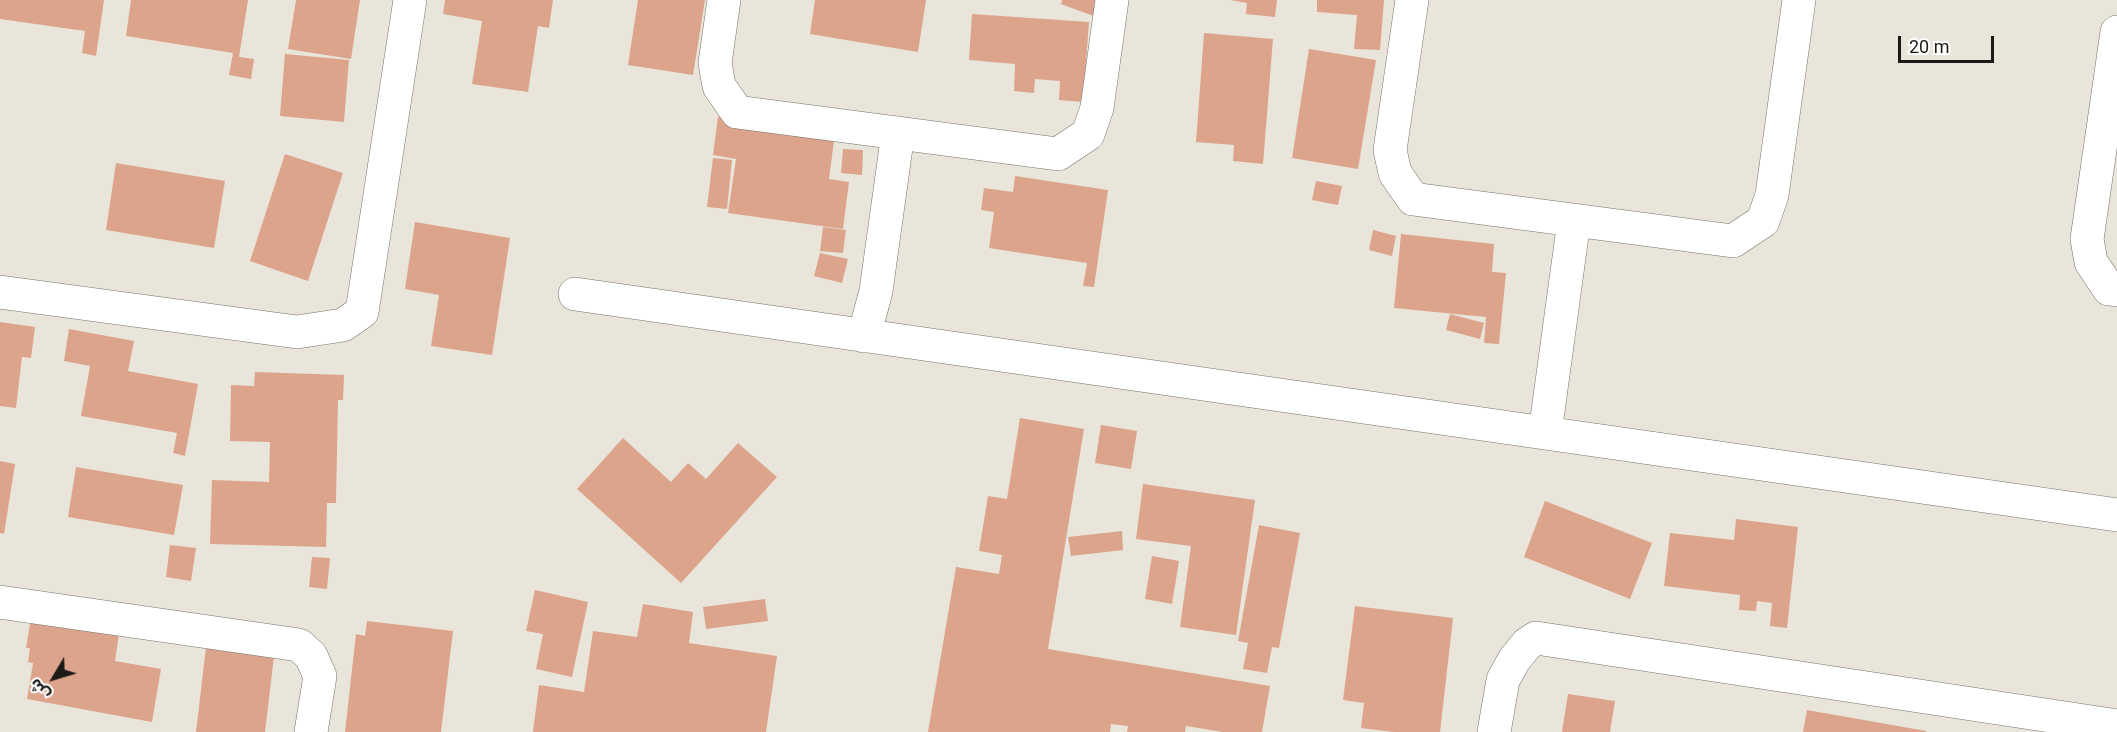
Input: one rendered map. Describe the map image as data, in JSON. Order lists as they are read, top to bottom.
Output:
{
  "scale_bar": "20 m",
  "north": "bottom left"
}
